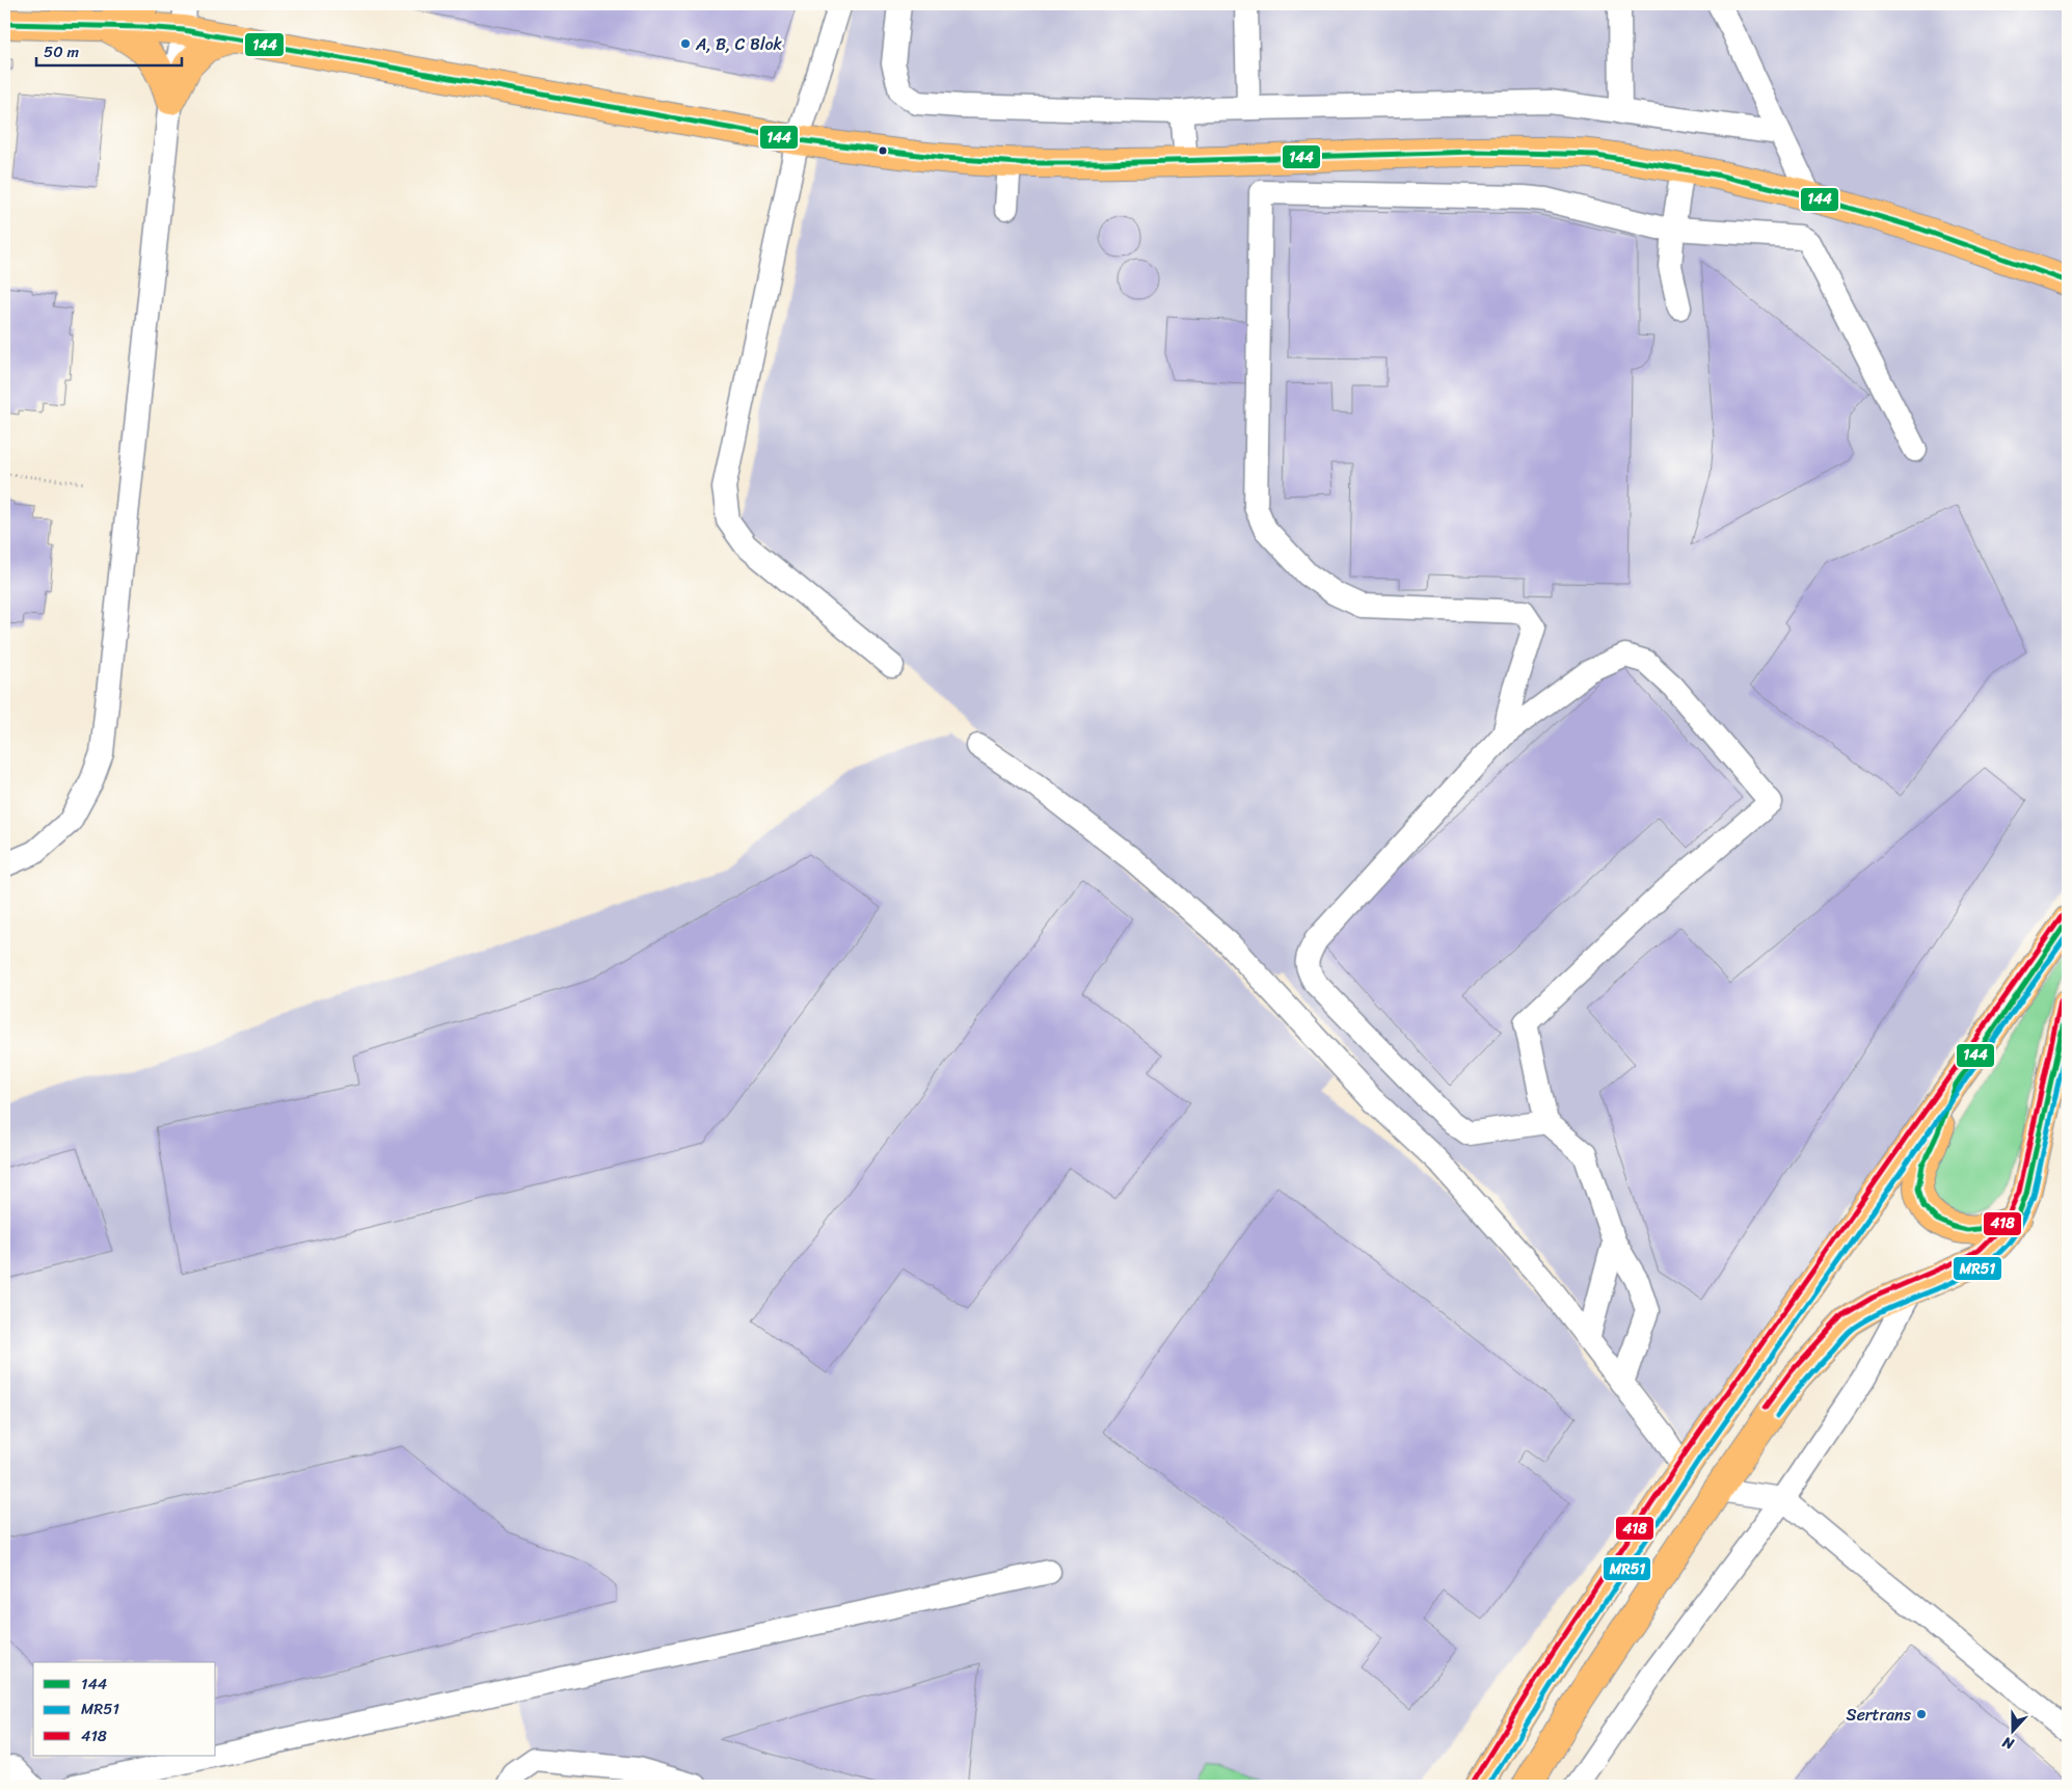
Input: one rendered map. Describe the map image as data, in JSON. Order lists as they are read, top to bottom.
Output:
{
  "places": ["A, B, C Blok", "Sertrans"],
  "lines": ["transit line 144", "transit line 418", "transit line MR51"],
  "legend": ["144", "MR51", "418"],
  "scale_bar": "50 m",
  "north": "bottom"
}
